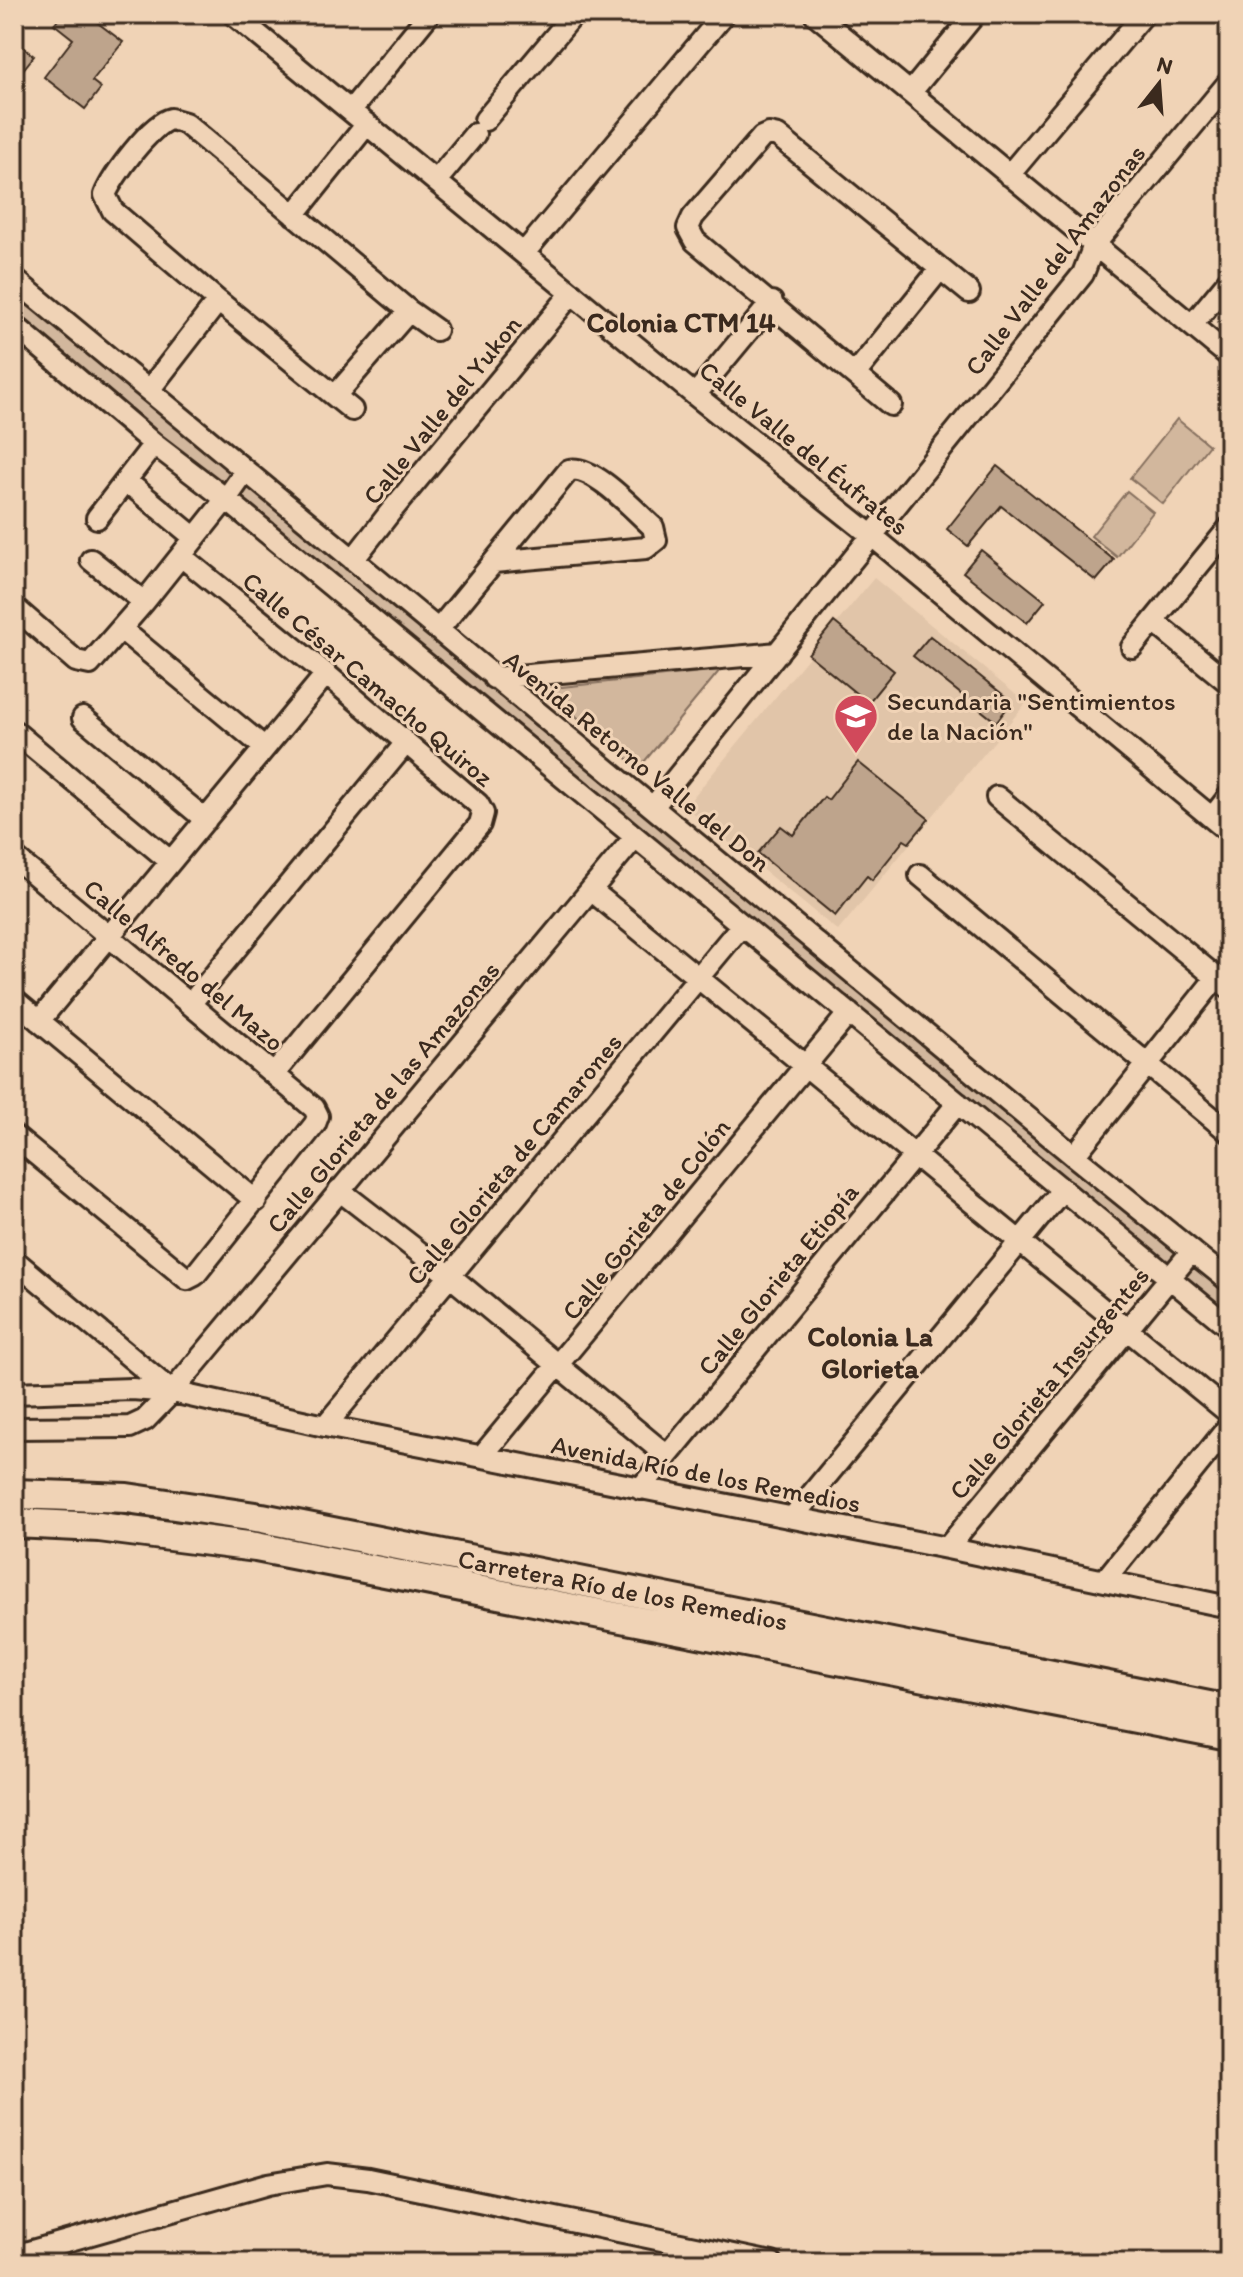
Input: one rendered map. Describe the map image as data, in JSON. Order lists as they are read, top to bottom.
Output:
{
  "streets": {
    "highway": ["Carretera Río de los Remedios"],
    "street": [
      "Calle Valle del Amazonas",
      "Calle Valle del Yukon",
      "Calle Valle del Éufrates",
      "Calle César Camacho Quiroz",
      "Avenida Retorno Valle del Don",
      "Calle Alfredo del Mazo",
      "Calle Glorieta de las Amazonas",
      "Calle Glorieta de Camarones",
      "Calle Gorieta de Colón",
      "Calle Glorieta Etiopía",
      "Calle Glorieta Insurgentes",
      "Avenida Río de los Remedios"
    ]
  },
  "crossings": [
    ["Calle Valle del Amazonas", "Calle Valle del Éufrates"],
    ["Calle Valle del Amazonas", "Avenida Retorno Valle del Don"],
    ["Calle Valle del Yukon", "Calle Valle del Éufrates"],
    ["Calle Valle del Yukon", "Avenida Retorno Valle del Don"],
    ["Calle César Camacho Quiroz", "Calle Alfredo del Mazo"],
    ["Avenida Retorno Valle del Don", "Calle Glorieta Insurgentes"],
    ["Calle Glorieta de las Amazonas", "Avenida Río de los Remedios"],
    ["Calle Glorieta de Camarones", "Avenida Río de los Remedios"],
    ["Calle Gorieta de Colón", "Avenida Río de los Remedios"],
    ["Calle Glorieta Etiopía", "Avenida Río de los Remedios"],
    ["Calle Glorieta Insurgentes", "Avenida Río de los Remedios"]
  ],
  "districts": ["Colonia CTM 14", "Colonia La Glorieta"],
  "places": {
    "school or university": ["Secundaria \"Sentimientos de la Nación\""]
  },
  "north": "top"
}
